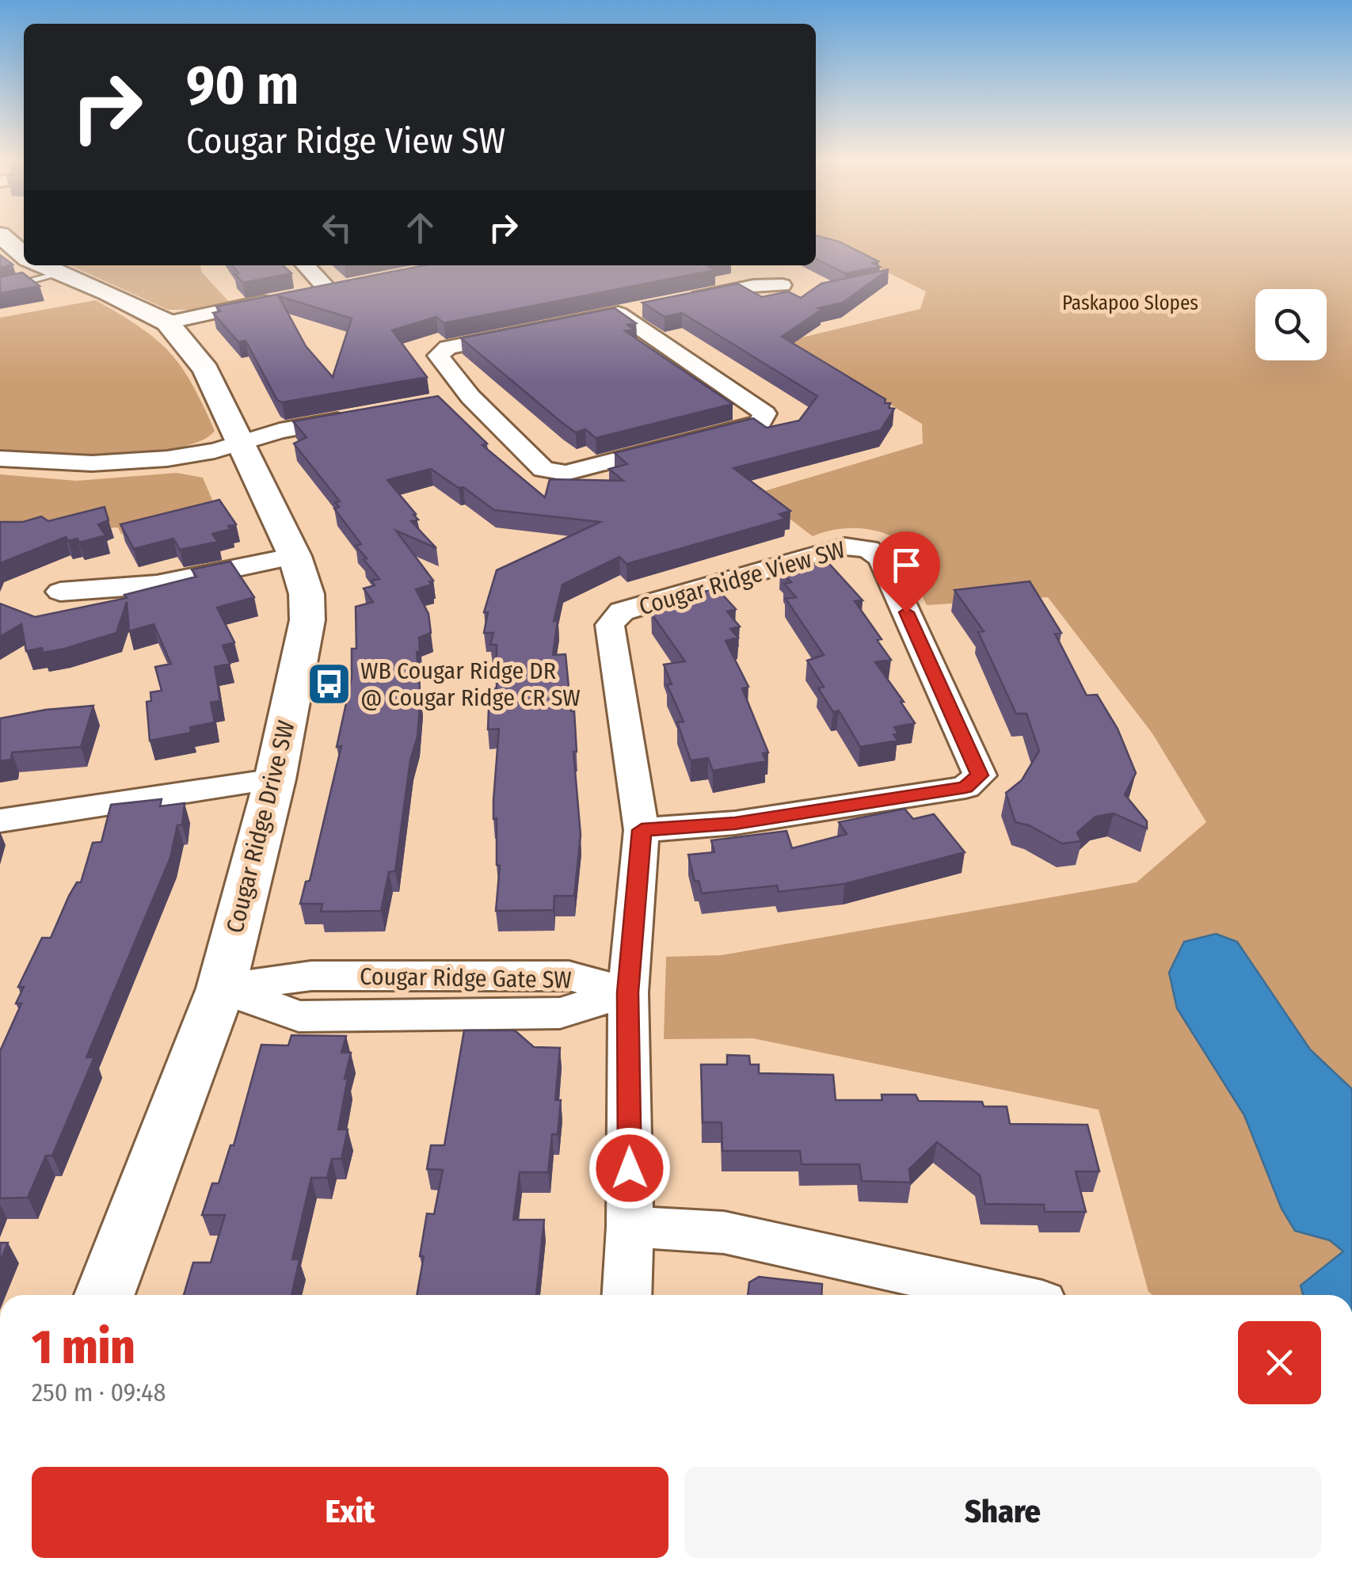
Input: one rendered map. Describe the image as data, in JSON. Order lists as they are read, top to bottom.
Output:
{
  "streets": {
    "street": ["Cougar Ridge View SW", "Cougar Ridge Drive SW", "Cougar Ridge Gate SW"]
  },
  "crossings": [
    ["Cougar Ridge Drive SW", "Cougar Ridge Gate SW"]
  ],
  "parks": ["Paskapoo Slopes"],
  "places": {
    "bus stop": ["WB Cougar Ridge DR @ Cougar Ridge CR SW"]
  },
  "page": {
    "turn": ["90 m", "Cougar Ridge View SW"],
    "heading": ["1 min", "250 m · 09:48"],
    "buttons": ["Exit", "Share"]
  }
}
